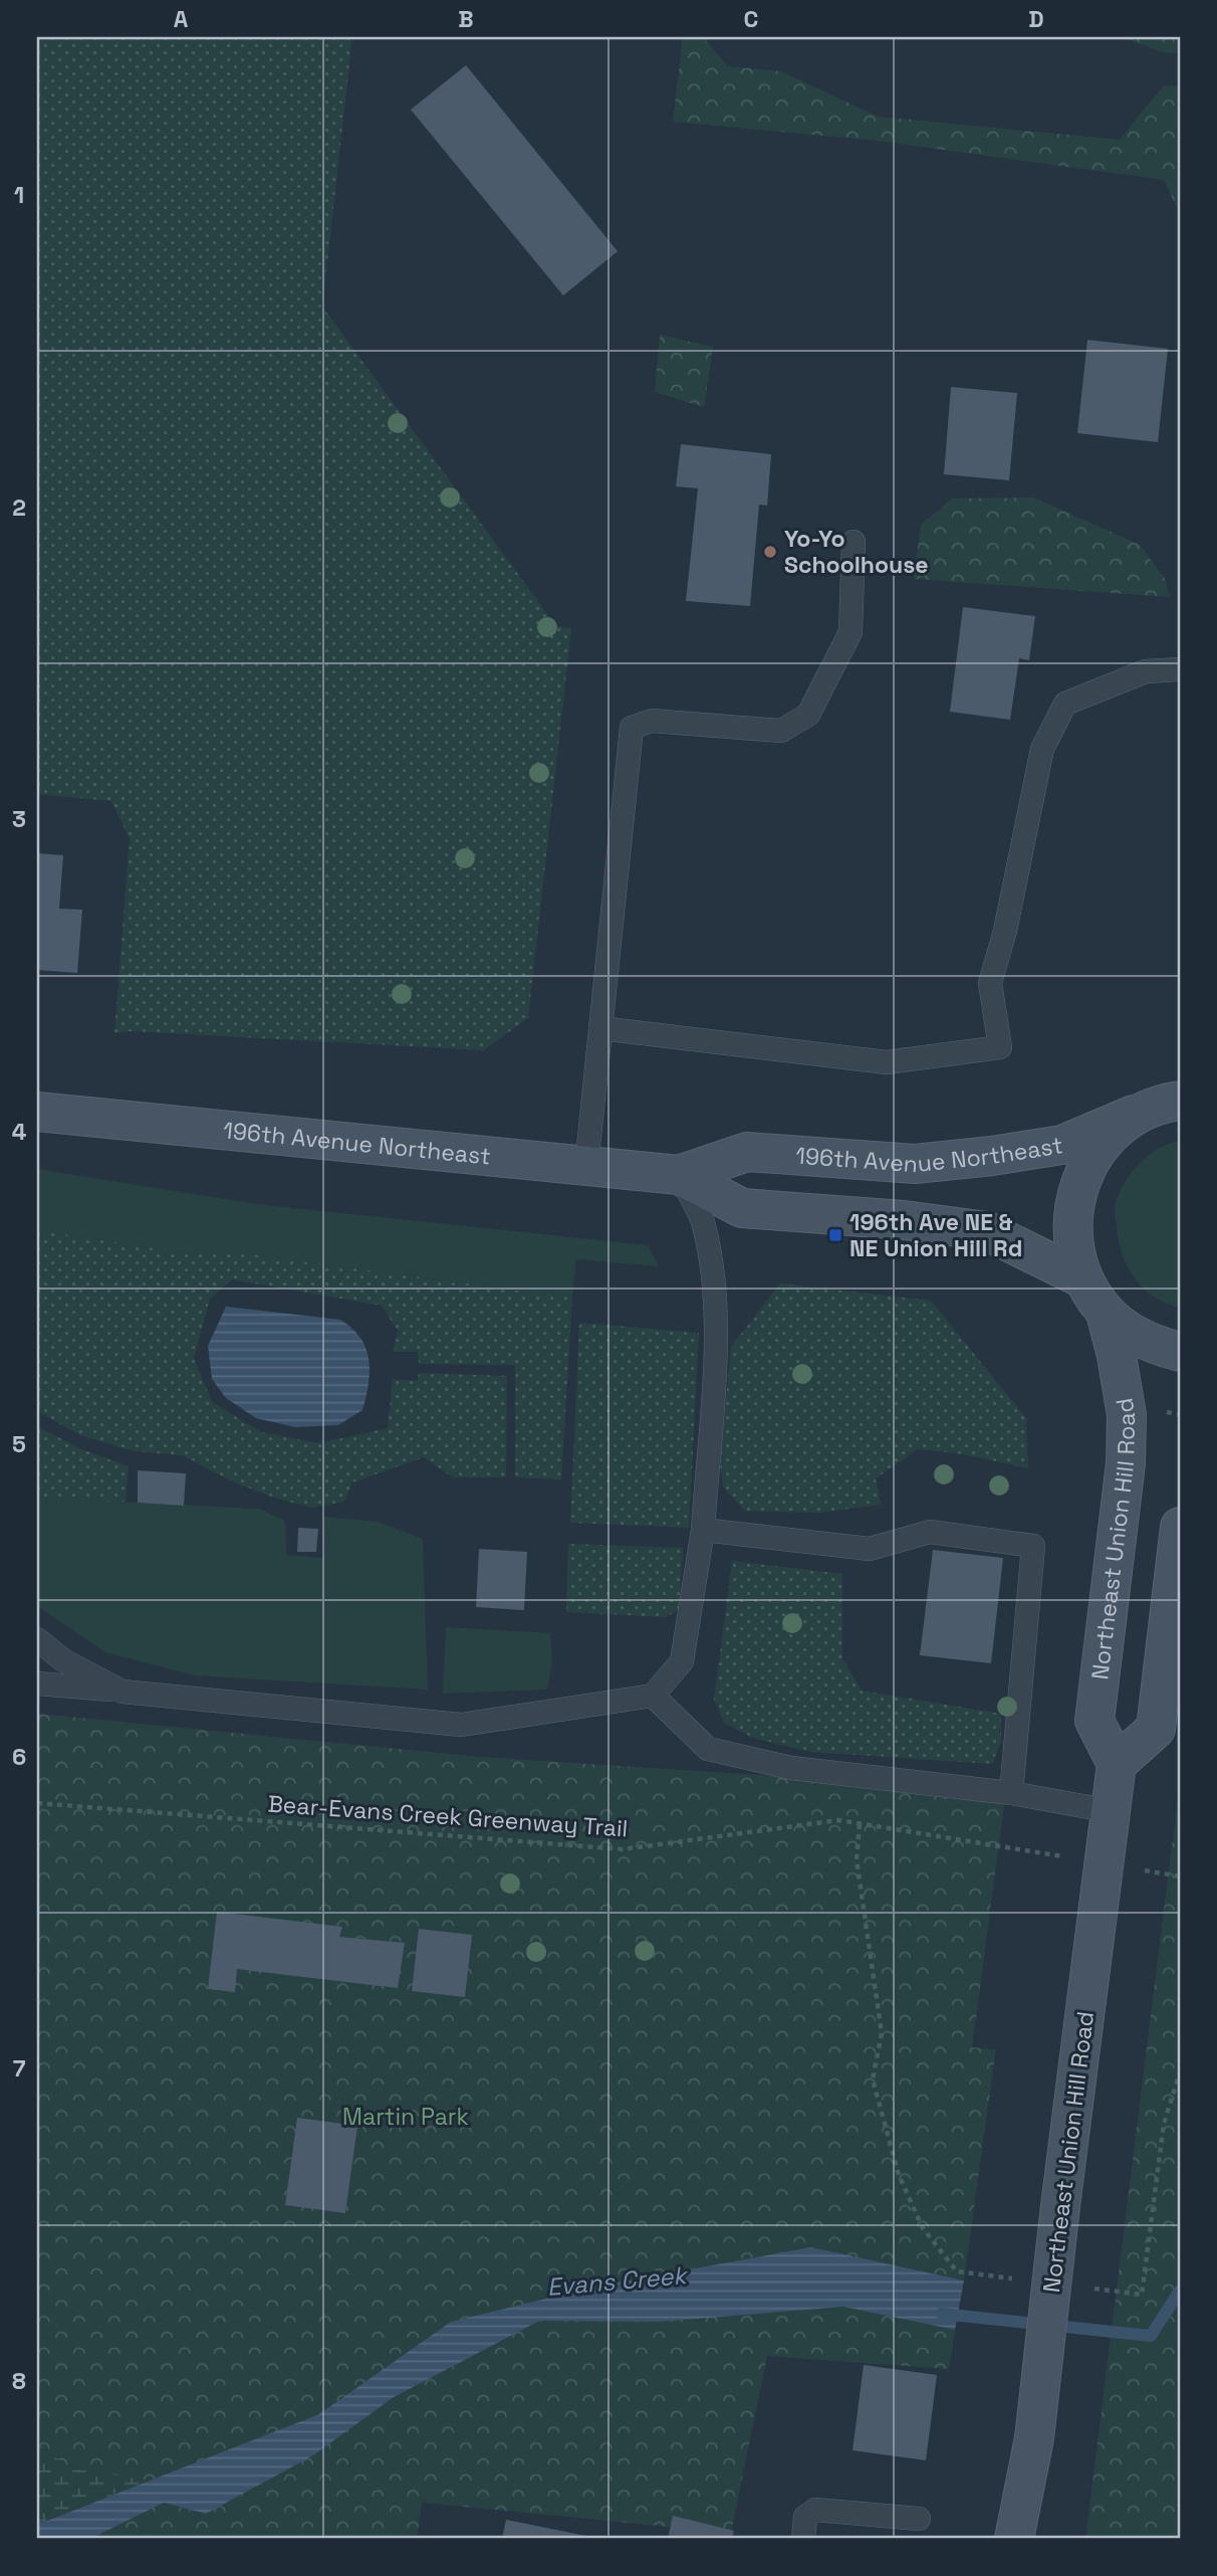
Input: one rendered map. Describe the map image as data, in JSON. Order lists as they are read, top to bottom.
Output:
{
  "streets": {
    "street": ["196th Avenue Northeast", "Northeast Union Hill Road"],
    "path": ["Bear-Evans Creek Greenway Trail"]
  },
  "crossings": [
    ["Northeast Union Hill Road", "Bear-Evans Creek Greenway Trail"]
  ],
  "water": ["Evans Creek"],
  "parks": ["Martin Park"],
  "places": {
    "other": ["Yo-Yo Schoolhouse"],
    "transit": ["196th Ave NE & NE Union Hill Rd"]
  },
  "grid": {
    "columns": [
      "A",
      "B",
      "C",
      "D"
    ],
    "rows": [
      "1",
      "2",
      "3",
      "4",
      "5",
      "6",
      "7",
      "8"
    ]
  }
}
